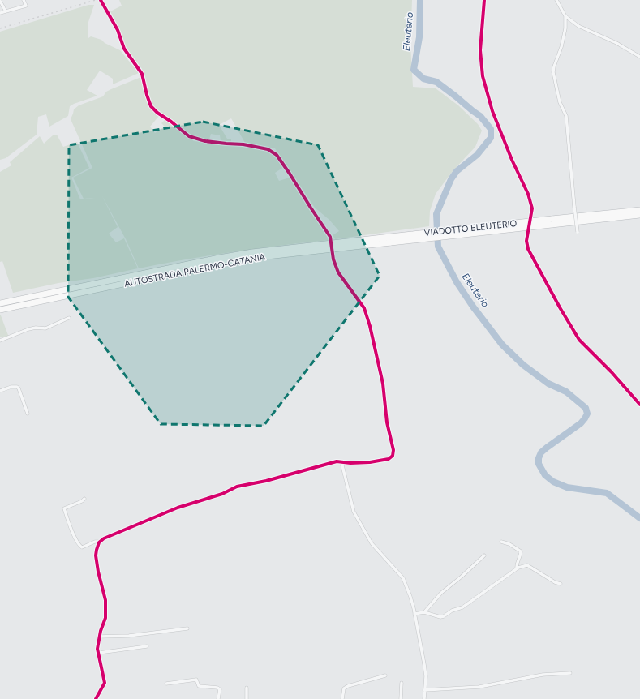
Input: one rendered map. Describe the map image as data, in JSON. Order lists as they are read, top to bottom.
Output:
{
  "streets": {
    "highway": ["VIADOTTO ELEUTERIO", "AUTOSTRADA PALERMO-CATANIA"]
  },
  "crossings": [
    ["VIADOTTO ELEUTERIO", "AUTOSTRADA PALERMO-CATANIA"]
  ],
  "water": ["Eleuterio"]
}
